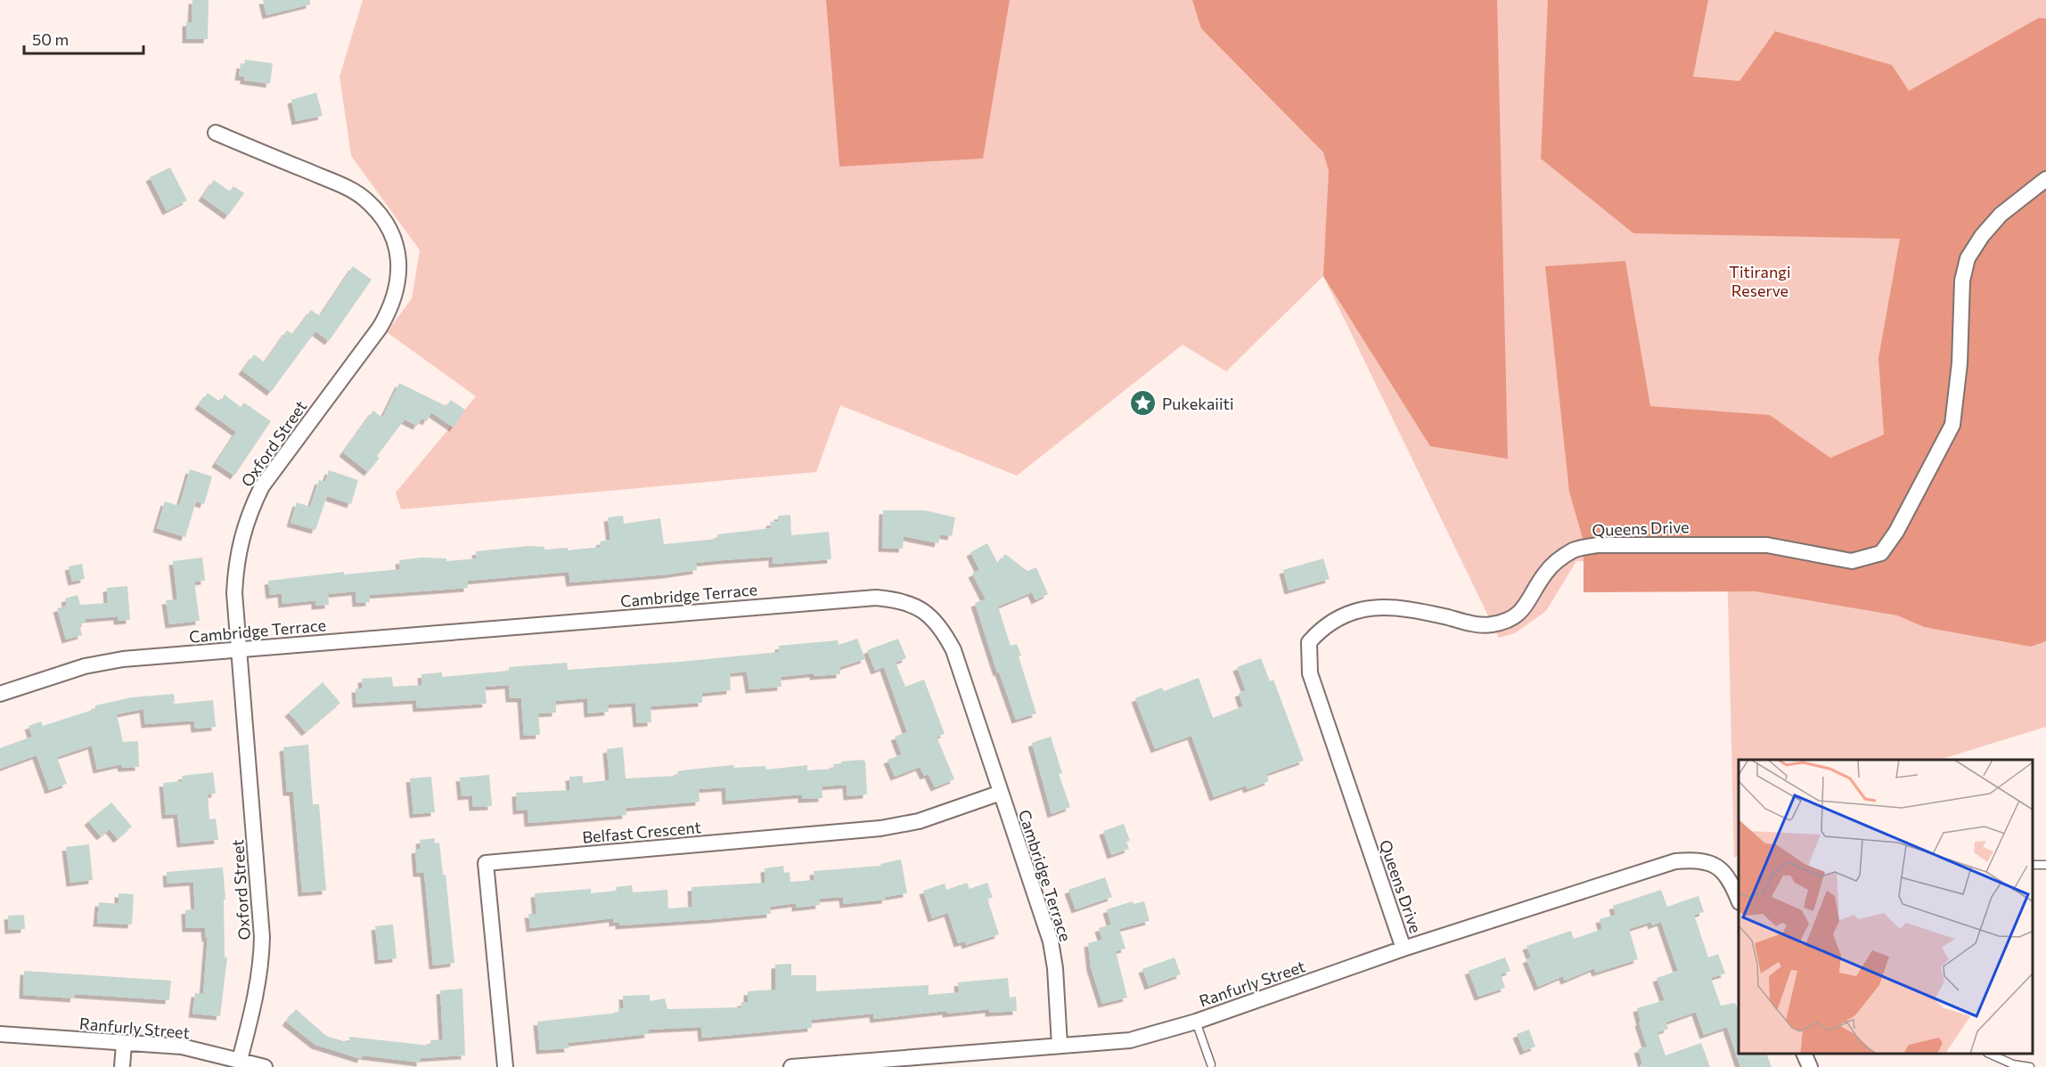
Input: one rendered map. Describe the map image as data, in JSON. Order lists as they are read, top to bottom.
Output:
{
  "streets": {
    "street": [
      "Oxford Street",
      "Queens Drive",
      "Cambridge Terrace",
      "Belfast Crescent",
      "Ranfurly Street"
    ]
  },
  "crossings": [
    ["Oxford Street", "Cambridge Terrace"],
    ["Oxford Street", "Ranfurly Street"],
    ["Queens Drive", "Ranfurly Street"],
    ["Cambridge Terrace", "Belfast Crescent"],
    ["Cambridge Terrace", "Ranfurly Street"]
  ],
  "parks": ["Titirangi Reserve"],
  "places": {
    "place": ["Pukekaiiti"]
  },
  "scale_bar": "50 m"
}
